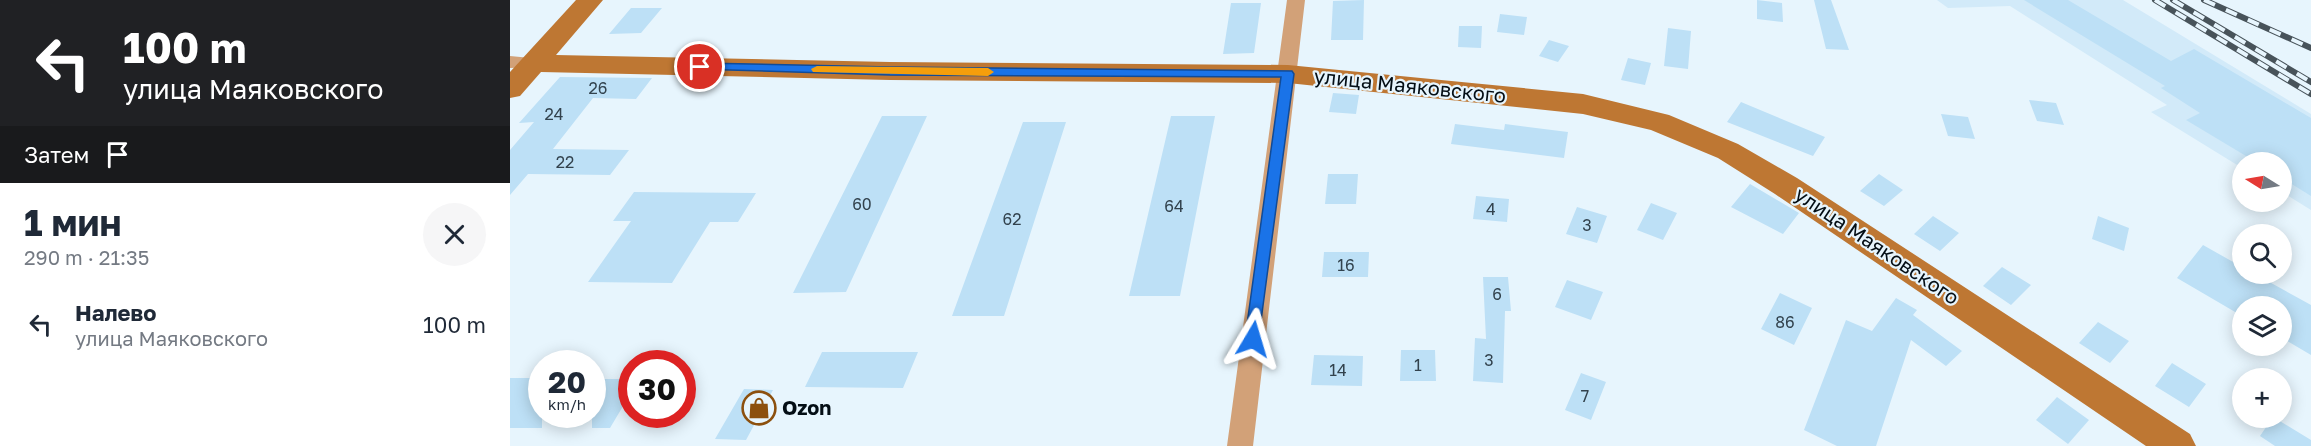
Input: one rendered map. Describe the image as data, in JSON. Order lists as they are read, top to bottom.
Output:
{
  "streets": {
    "street": ["улица Маяковского"]
  },
  "places": {
    "shop": ["Ozon"]
  },
  "house_numbers": [
    "26",
    "24",
    "22",
    "60",
    "64",
    "4",
    "62",
    "3",
    "16",
    "6",
    "86",
    "3",
    "1",
    "14",
    "7"
  ],
  "north": "left",
  "page": {
    "turn": ["100 m", "улица Маяковского"],
    "then": "Затем",
    "map_buttons": "+",
    "heading": ["1 мин", "290 m · 21:35"],
    "list": [
      {
        "name": "Налево",
        "note": "улица Маяковского",
        "value": "100 m"
      }
    ],
    "speed": "20 km/h",
    "limit": "30"
  }
}
